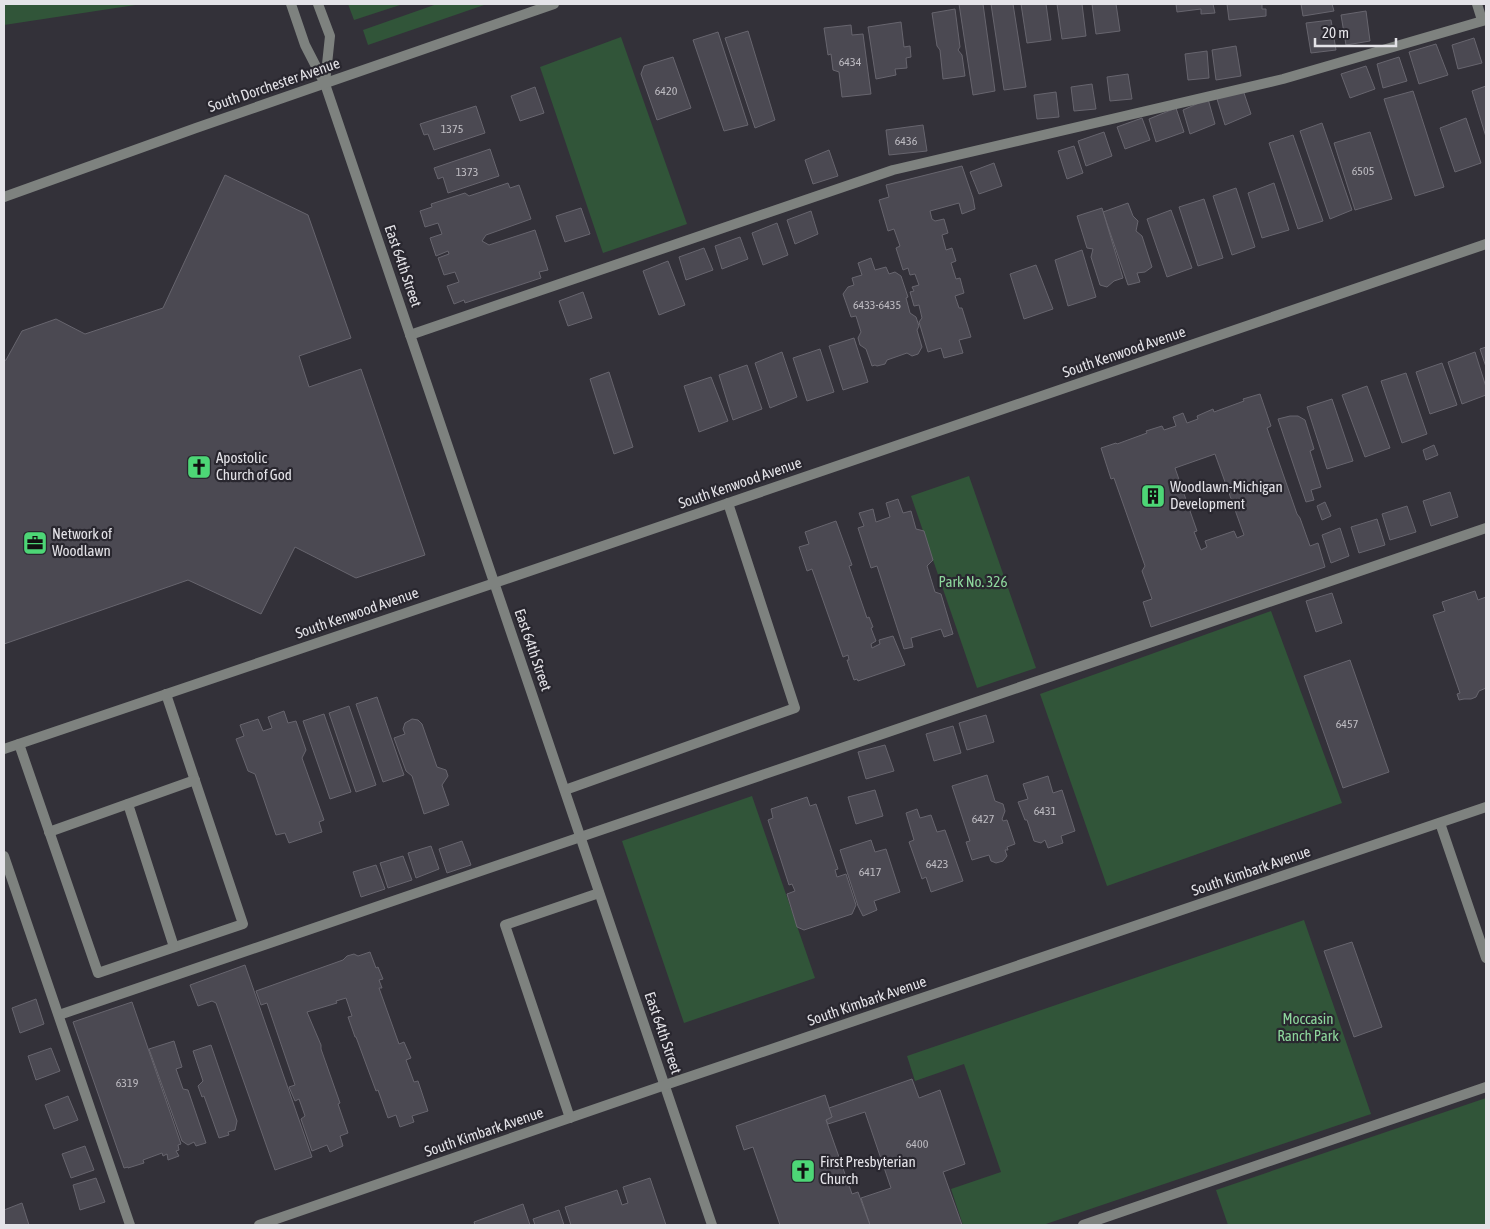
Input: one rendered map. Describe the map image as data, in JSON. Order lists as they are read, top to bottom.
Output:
{
  "streets": {
    "street": [
      "South Dorchester Avenue",
      "East 64th Street",
      "South Kenwood Avenue",
      "South Kimbark Avenue"
    ]
  },
  "crossings": [
    ["South Dorchester Avenue", "East 64th Street"],
    ["East 64th Street", "South Kenwood Avenue"],
    ["East 64th Street", "South Kimbark Avenue"]
  ],
  "parks": ["Park No. 326", "Moccasin Ranch Park"],
  "places": {
    "church": ["Apostolic Church of God", "First Presbyterian Church"],
    "building": ["Woodlawn-Michigan Development"],
    "office": ["Network of Woodlawn"]
  },
  "house_numbers": [
    "6434",
    "6420",
    "1375",
    "6436",
    "6505",
    "1373",
    "6433-6435",
    "6457",
    "6431",
    "6427",
    "6423",
    "6417",
    "6319",
    "6400"
  ],
  "scale_bar": "20 m"
}
